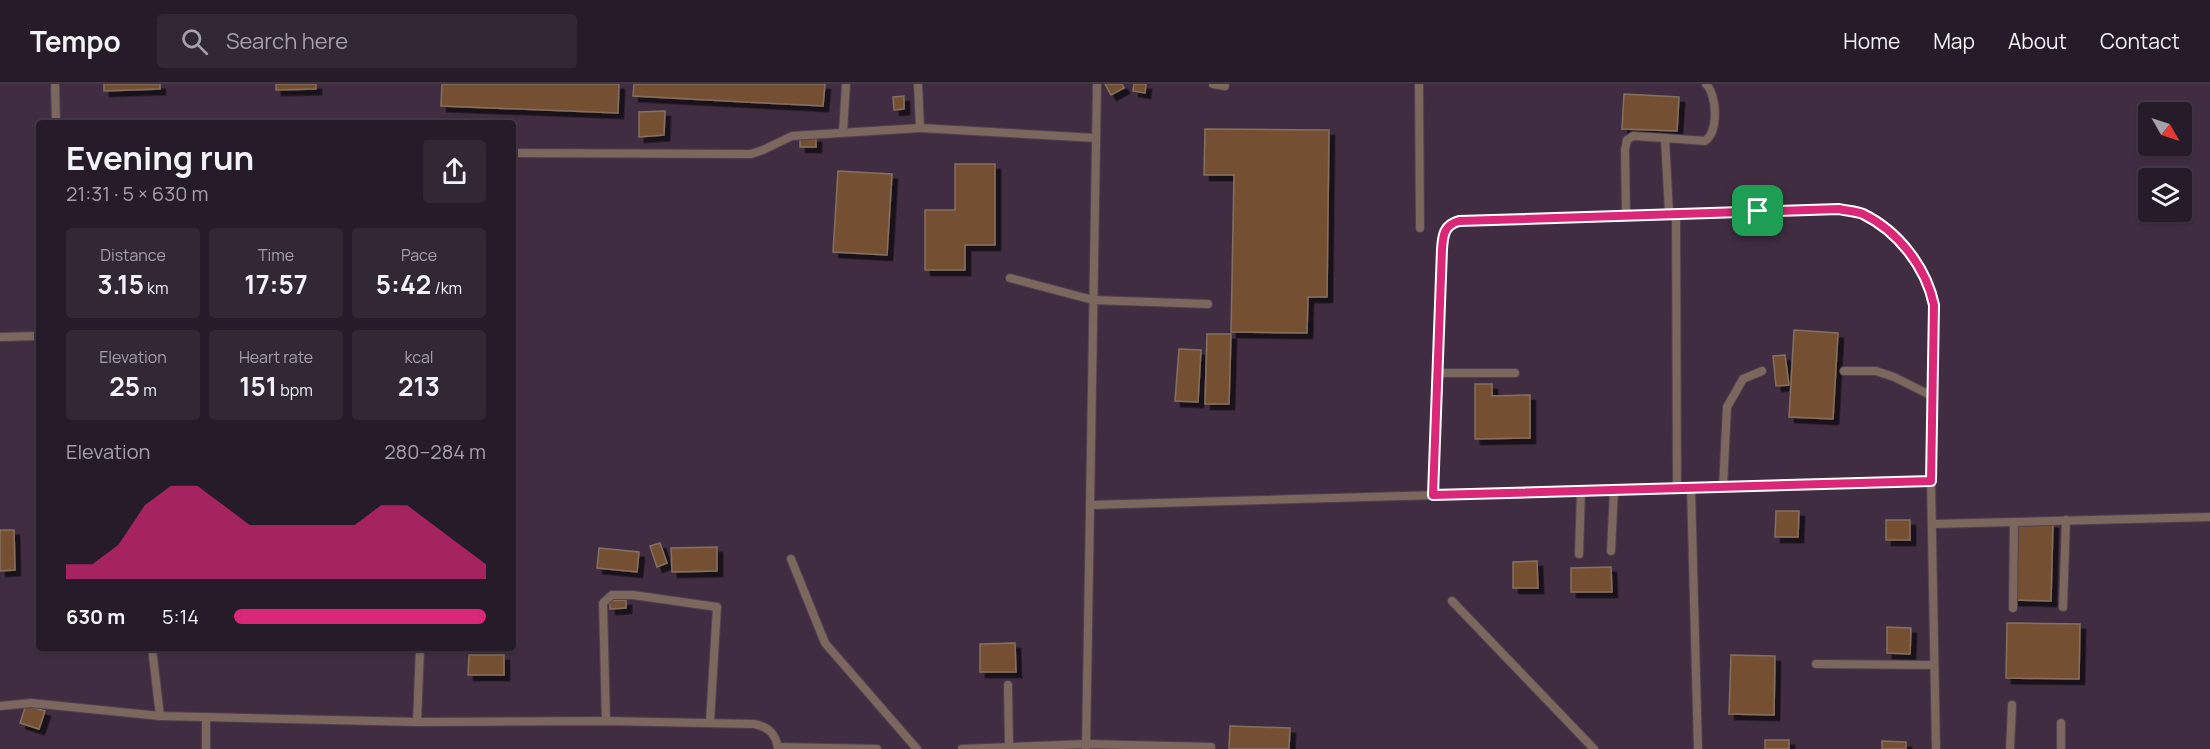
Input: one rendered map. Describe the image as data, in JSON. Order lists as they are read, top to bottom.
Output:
{
  "north": "bottom right",
  "page": {
    "header": "Tempo",
    "search": "Search here",
    "nav": [
      "Home",
      "Map",
      "About",
      "Contact"
    ],
    "heading": ["Evening run", "21:31 · 5 × 630 m"],
    "stats": [
      ["Distance", "3.15 km"],
      ["Time", "17:57"],
      ["Pace", "5:42 /km"],
      ["Elevation", "25 m"],
      ["Heart rate", "151 bpm"],
      ["kcal", "213"]
    ],
    "chart": ["Elevation", "280–284 m"],
    "list": [
      {
        "name": "630 m",
        "note": "5:14"
      }
    ]
  }
}
